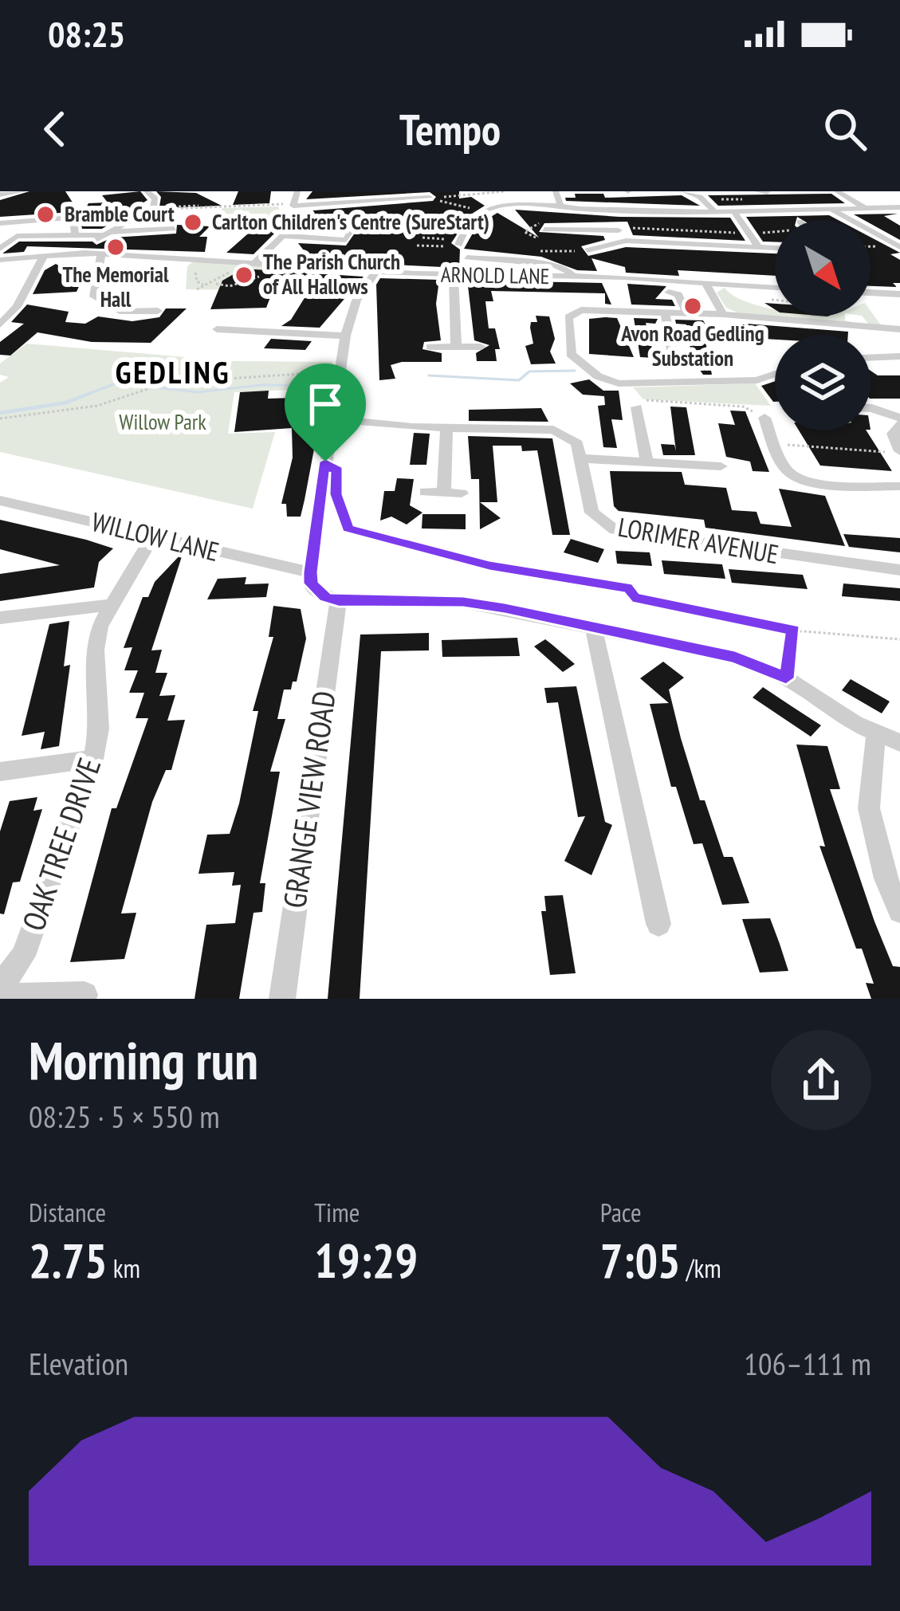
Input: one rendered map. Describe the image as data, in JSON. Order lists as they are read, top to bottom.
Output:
{
  "streets": {
    "street": [
      "ARNOLD LANE",
      "WILLOW LANE",
      "LORIMER AVENUE",
      "GRANGE VIEW ROAD",
      "OAK TREE DRIVE"
    ]
  },
  "crossings": [
    ["WILLOW LANE", "OAK TREE DRIVE"]
  ],
  "districts": ["GEDLING"],
  "parks": ["Willow Park"],
  "places": [
    "Bramble Court",
    "Carlton Children's Centre (SureStart)",
    "The Memorial Hall",
    "The Parish Church of All Hallows",
    "Avon Road Gedling Substation"
  ],
  "north": "bottom right",
  "page": {
    "status": "08:25",
    "header": "Tempo",
    "heading": ["Morning run", "08:25 · 5 × 550 m"],
    "stats": [
      ["Distance", "2.75 km"],
      ["Time", "19:29"],
      ["Pace", "7:05 /km"]
    ],
    "chart": ["Elevation", "106–111 m"]
  }
}
